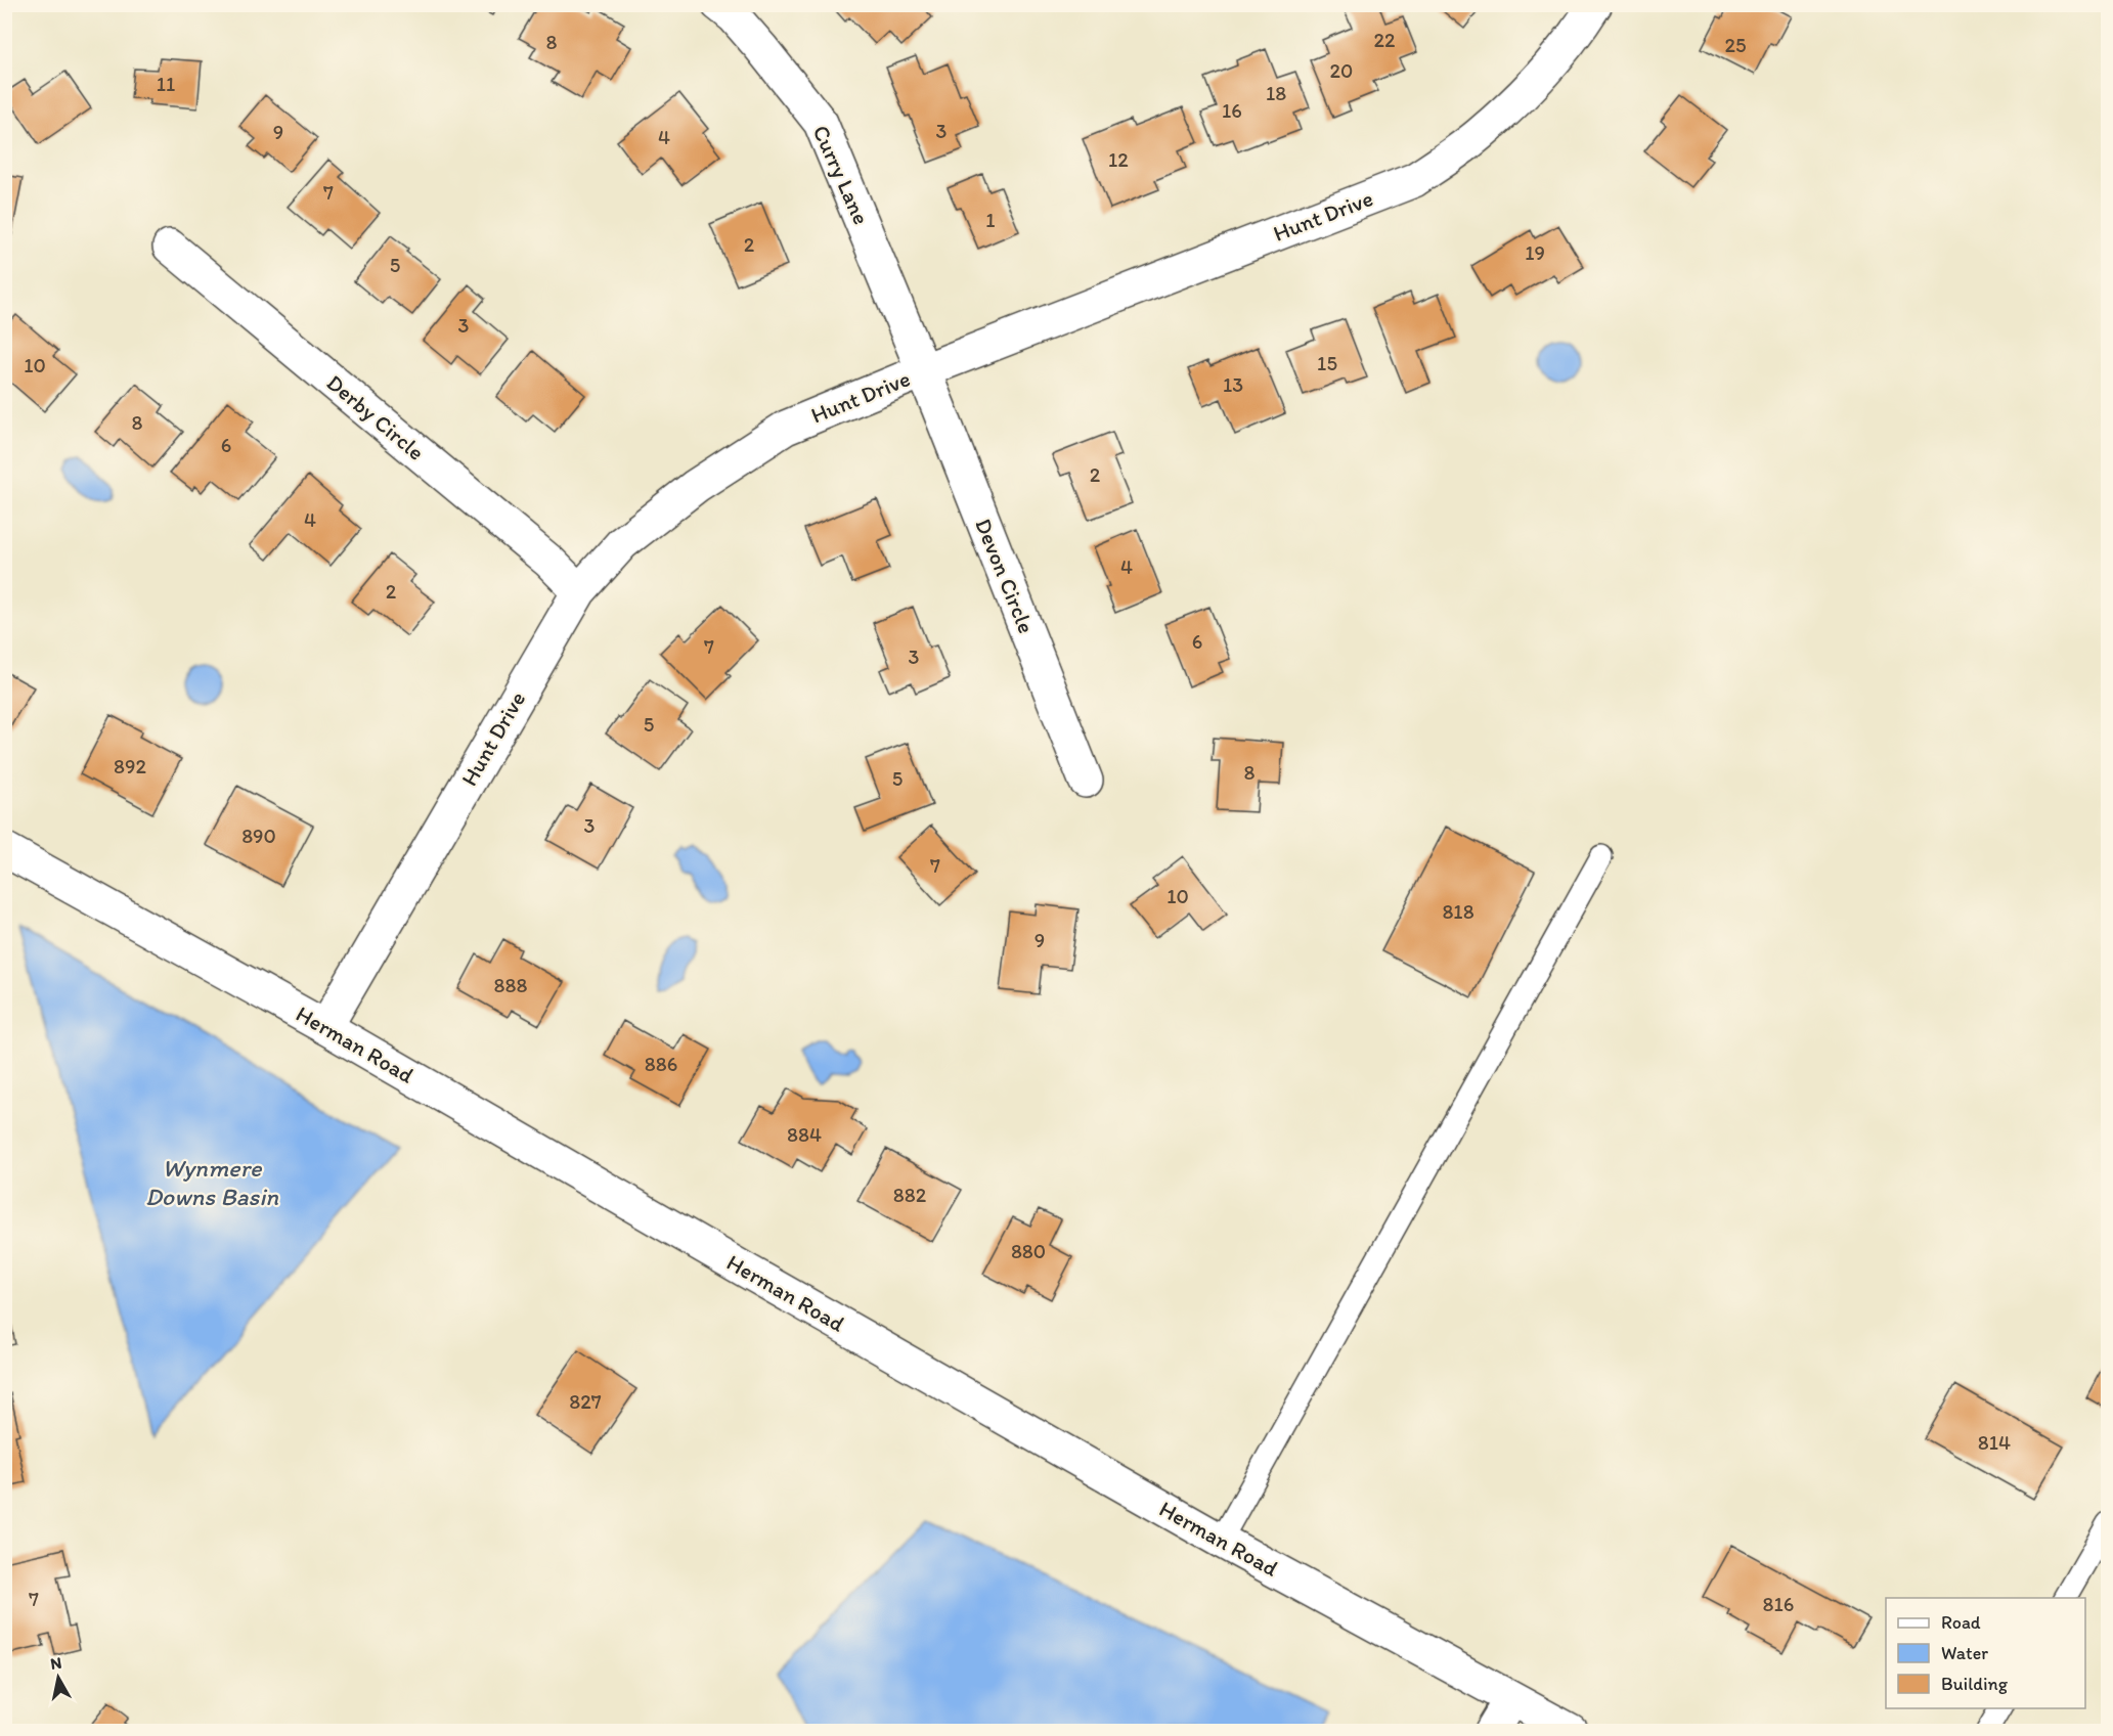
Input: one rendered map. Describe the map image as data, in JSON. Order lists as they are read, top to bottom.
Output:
{
  "streets": {
    "street": [
      "Curry Lane",
      "Hunt Drive",
      "Derby Circle",
      "Devon Circle",
      "Herman Road"
    ]
  },
  "crossings": [
    ["Curry Lane", "Hunt Drive"],
    ["Curry Lane", "Devon Circle"],
    ["Hunt Drive", "Derby Circle"],
    ["Hunt Drive", "Devon Circle"],
    ["Hunt Drive", "Herman Road"]
  ],
  "water": ["Wynmere Downs Basin"],
  "house_numbers": [
    "22",
    "8",
    "25",
    "20",
    "11",
    "18",
    "16",
    "3",
    "9",
    "4",
    "12",
    "7",
    "1",
    "2",
    "19",
    "5",
    "3",
    "15",
    "10",
    "13",
    "8",
    "6",
    "2",
    "4",
    "4",
    "2",
    "6",
    "7",
    "3",
    "5",
    "892",
    "8",
    "5",
    "3",
    "890",
    "7",
    "10",
    "818",
    "9",
    "888",
    "886",
    "884",
    "882",
    "880",
    "827",
    "814",
    "7",
    "816"
  ],
  "legend": ["Road", "Water", "Building"],
  "north": "top"
}
